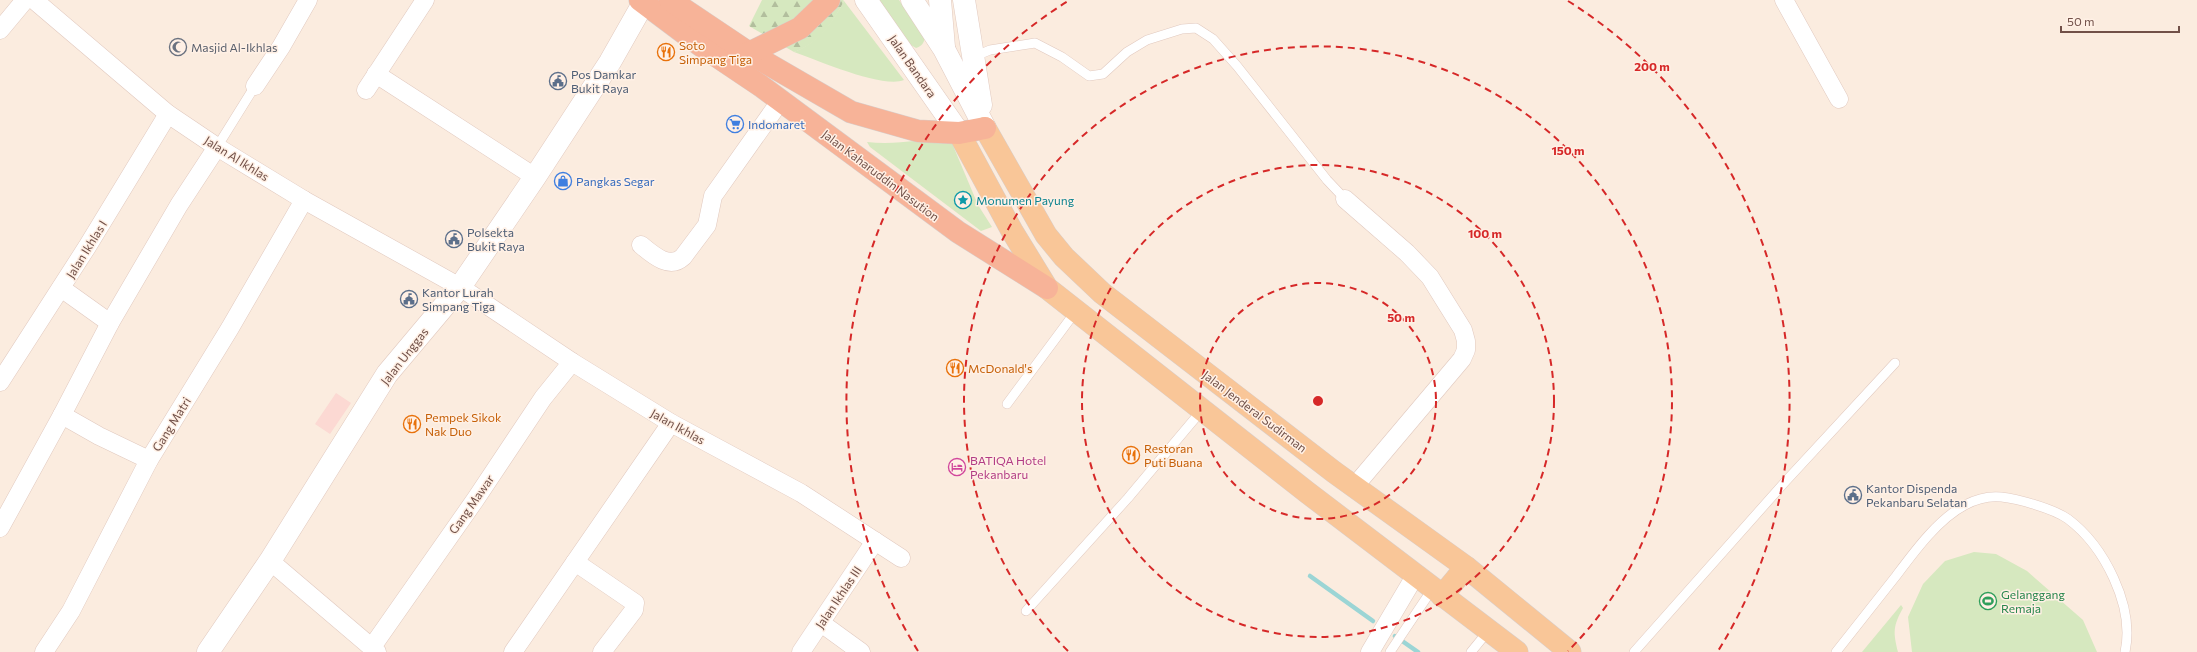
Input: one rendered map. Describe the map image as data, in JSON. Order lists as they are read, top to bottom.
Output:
{
  "streets": {
    "highway": ["Jalan Kaharuddin Nasution"],
    "main road": ["Jalan Jenderal Sudirman"],
    "street": [
      "Jalan Bandara",
      "Jalan Al Ikhlas",
      "Jalan Ikhlas I",
      "Jalan Unggas",
      "Gang Matri",
      "Jalan Ikhlas",
      "Gang Mawar",
      "Jalan Ikhlas III"
    ]
  },
  "crossings": [
    ["Jalan Al Ikhlas", "Jalan Ikhlas I"],
    ["Jalan Al Ikhlas", "Jalan Unggas"],
    ["Jalan Al Ikhlas", "Gang Matri"],
    ["Jalan Al Ikhlas", "Jalan Ikhlas"],
    ["Jalan Kaharuddin Nasution", "Jalan Unggas"],
    ["Jalan Unggas", "Jalan Ikhlas"],
    ["Jalan Ikhlas", "Gang Mawar"],
    ["Jalan Ikhlas", "Jalan Ikhlas III"]
  ],
  "places": {
    "mosque": ["Masjid Al-Ikhlas"],
    "restaurant": [
      "Soto Simpang Tiga",
      "McDonald's",
      "Pempek Sikok Nak Duo",
      "Restoran Puti Buana"
    ],
    "public building": [
      "Pos Damkar Bukit Raya",
      "Polsekta Bukit Raya",
      "Kantor Lurah Simpang Tiga",
      "Kantor Dispenda Pekanbaru Selatan"
    ],
    "supermarket": ["Indomaret"],
    "shop": ["Pangkas Segar"],
    "place": ["Monumen Payung"],
    "hotel": ["BATIQA Hotel Pekanbaru"],
    "sports": ["Gelanggang Remaja"]
  },
  "scale_bar": "50 m",
  "rings": [
    "200 m",
    "150 m",
    "100 m",
    "50 m"
  ]
}
